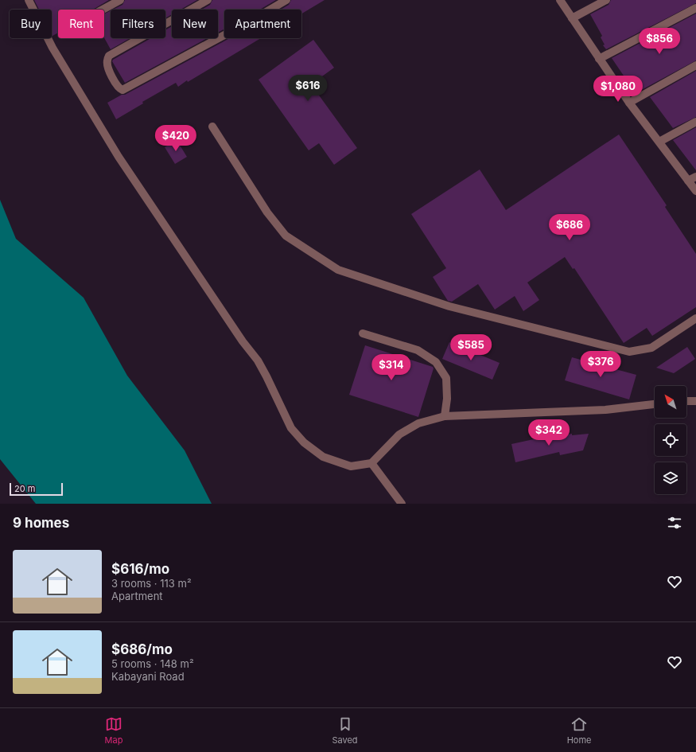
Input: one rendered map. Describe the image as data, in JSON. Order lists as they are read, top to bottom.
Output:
{
  "scale_bar": "20 m",
  "north": "top left",
  "page": {
    "chip": [
      "Buy",
      "Rent",
      "Filters",
      "New",
      "Apartment"
    ],
    "price": [
      "$856",
      "$616",
      "$1,080",
      "$420",
      "$686",
      "$585",
      "$376",
      "$314",
      "$342"
    ],
    "scale": "20 m",
    "heading": "9 homes",
    "list": [
      {
        "name": "$616/mo",
        "note": "3 rooms · 113 m² · Apartment"
      },
      {
        "name": "$686/mo",
        "note": "5 rooms · 148 m² · Kabayani Road"
      }
    ],
    "tabs": ["Map", "Saved", "Home"]
  }
}
